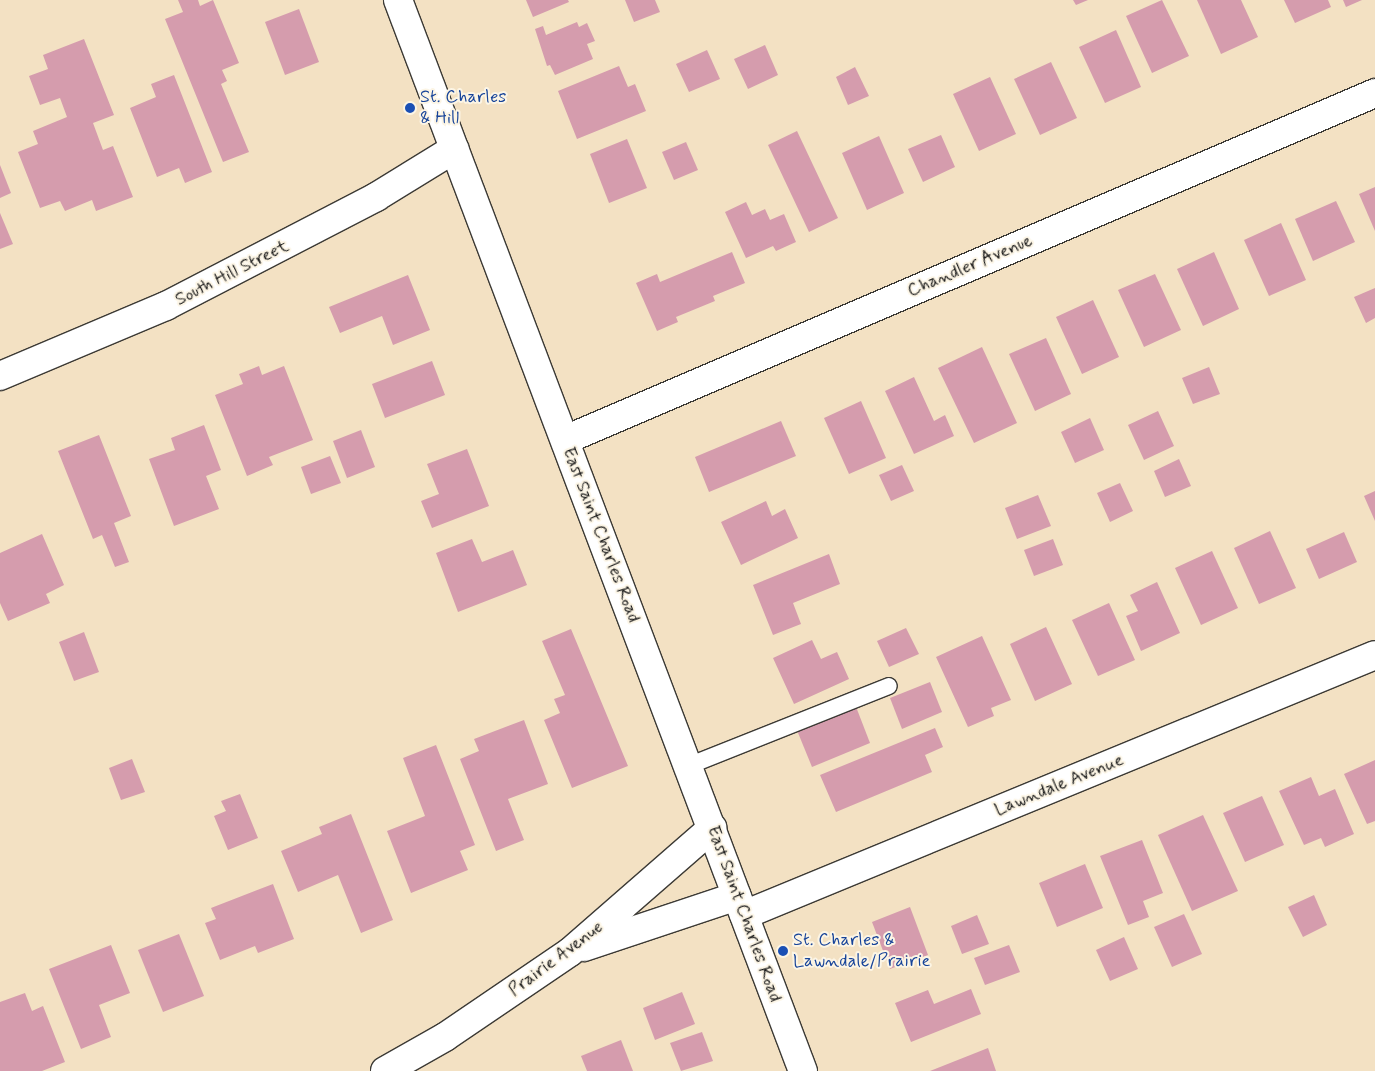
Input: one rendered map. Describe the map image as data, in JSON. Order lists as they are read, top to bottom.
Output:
{
  "streets": {
    "street": [
      "Chandler Avenue",
      "South Hill Street",
      "East Saint Charles Road",
      "Lawndale Avenue",
      "Prairie Avenue"
    ]
  },
  "crossings": [
    ["Chandler Avenue", "East Saint Charles Road"],
    ["South Hill Street", "East Saint Charles Road"],
    ["East Saint Charles Road", "Lawndale Avenue"],
    ["East Saint Charles Road", "Prairie Avenue"],
    ["Lawndale Avenue", "Prairie Avenue"]
  ],
  "places": ["St. Charles & Hill", "St. Charles & Lawndale/Prairie"]
}
